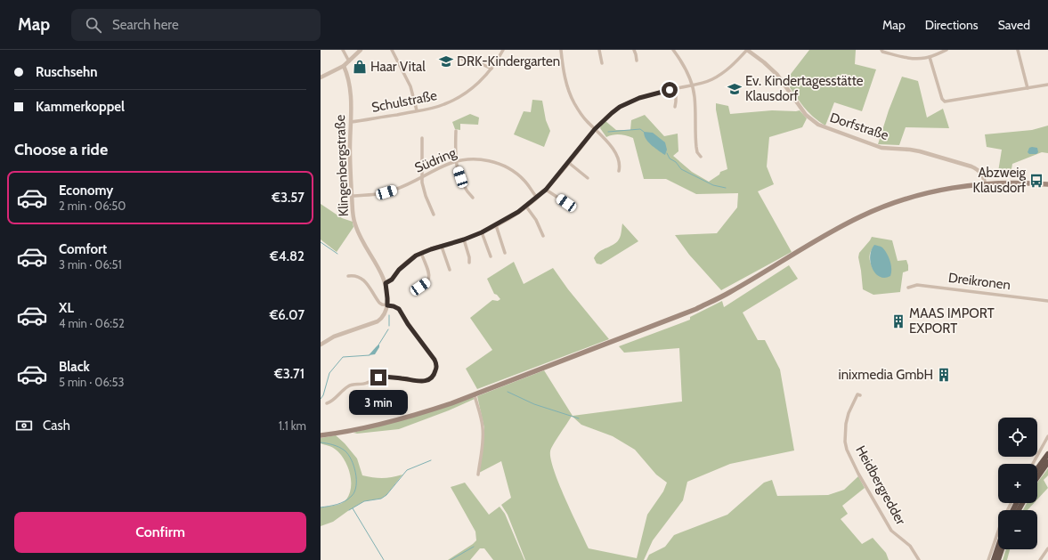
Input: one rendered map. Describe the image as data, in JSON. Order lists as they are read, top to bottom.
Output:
{
  "streets": {
    "street": [
      "Schulstraße",
      "Dorfstraße",
      "Südring",
      "Klingenbergstraße",
      "Dreikronen",
      "Heidbergredder"
    ]
  },
  "crossings": [
    ["Schulstraße", "Klingenbergstraße"],
    ["Südring", "Klingenbergstraße"]
  ],
  "places": {
    "school or university": ["DRK-Kindergarten", "Ev. Kindertagesstätte Klausdorf"],
    "shop": ["Haar Vital"],
    "bus stop": ["Abzweig Klausdorf"],
    "building": ["MAAS IMPORT EXPORT", "inixmedia GmbH"]
  },
  "page": {
    "header": "Map",
    "search": "Search here",
    "nav": ["Map", "Directions", "Saved"],
    "banner": ["Ruschsehn", "Kammerkoppel"],
    "heading": "Choose a ride",
    "list": [
      {
        "name": "Economy",
        "note": "2 min · 06:50",
        "value": "€3.57"
      },
      {
        "name": "Comfort",
        "note": "3 min · 06:51",
        "value": "€4.82"
      },
      {
        "name": "XL",
        "note": "4 min · 06:52",
        "value": "€6.07"
      },
      {
        "name": "Black",
        "note": "5 min · 06:53",
        "value": "€3.71"
      }
    ],
    "bubble": "3 min",
    "pay": ["Cash", "1.1 km"],
    "map_buttons": ["+", "−"],
    "buttons": "Confirm"
  }
}
